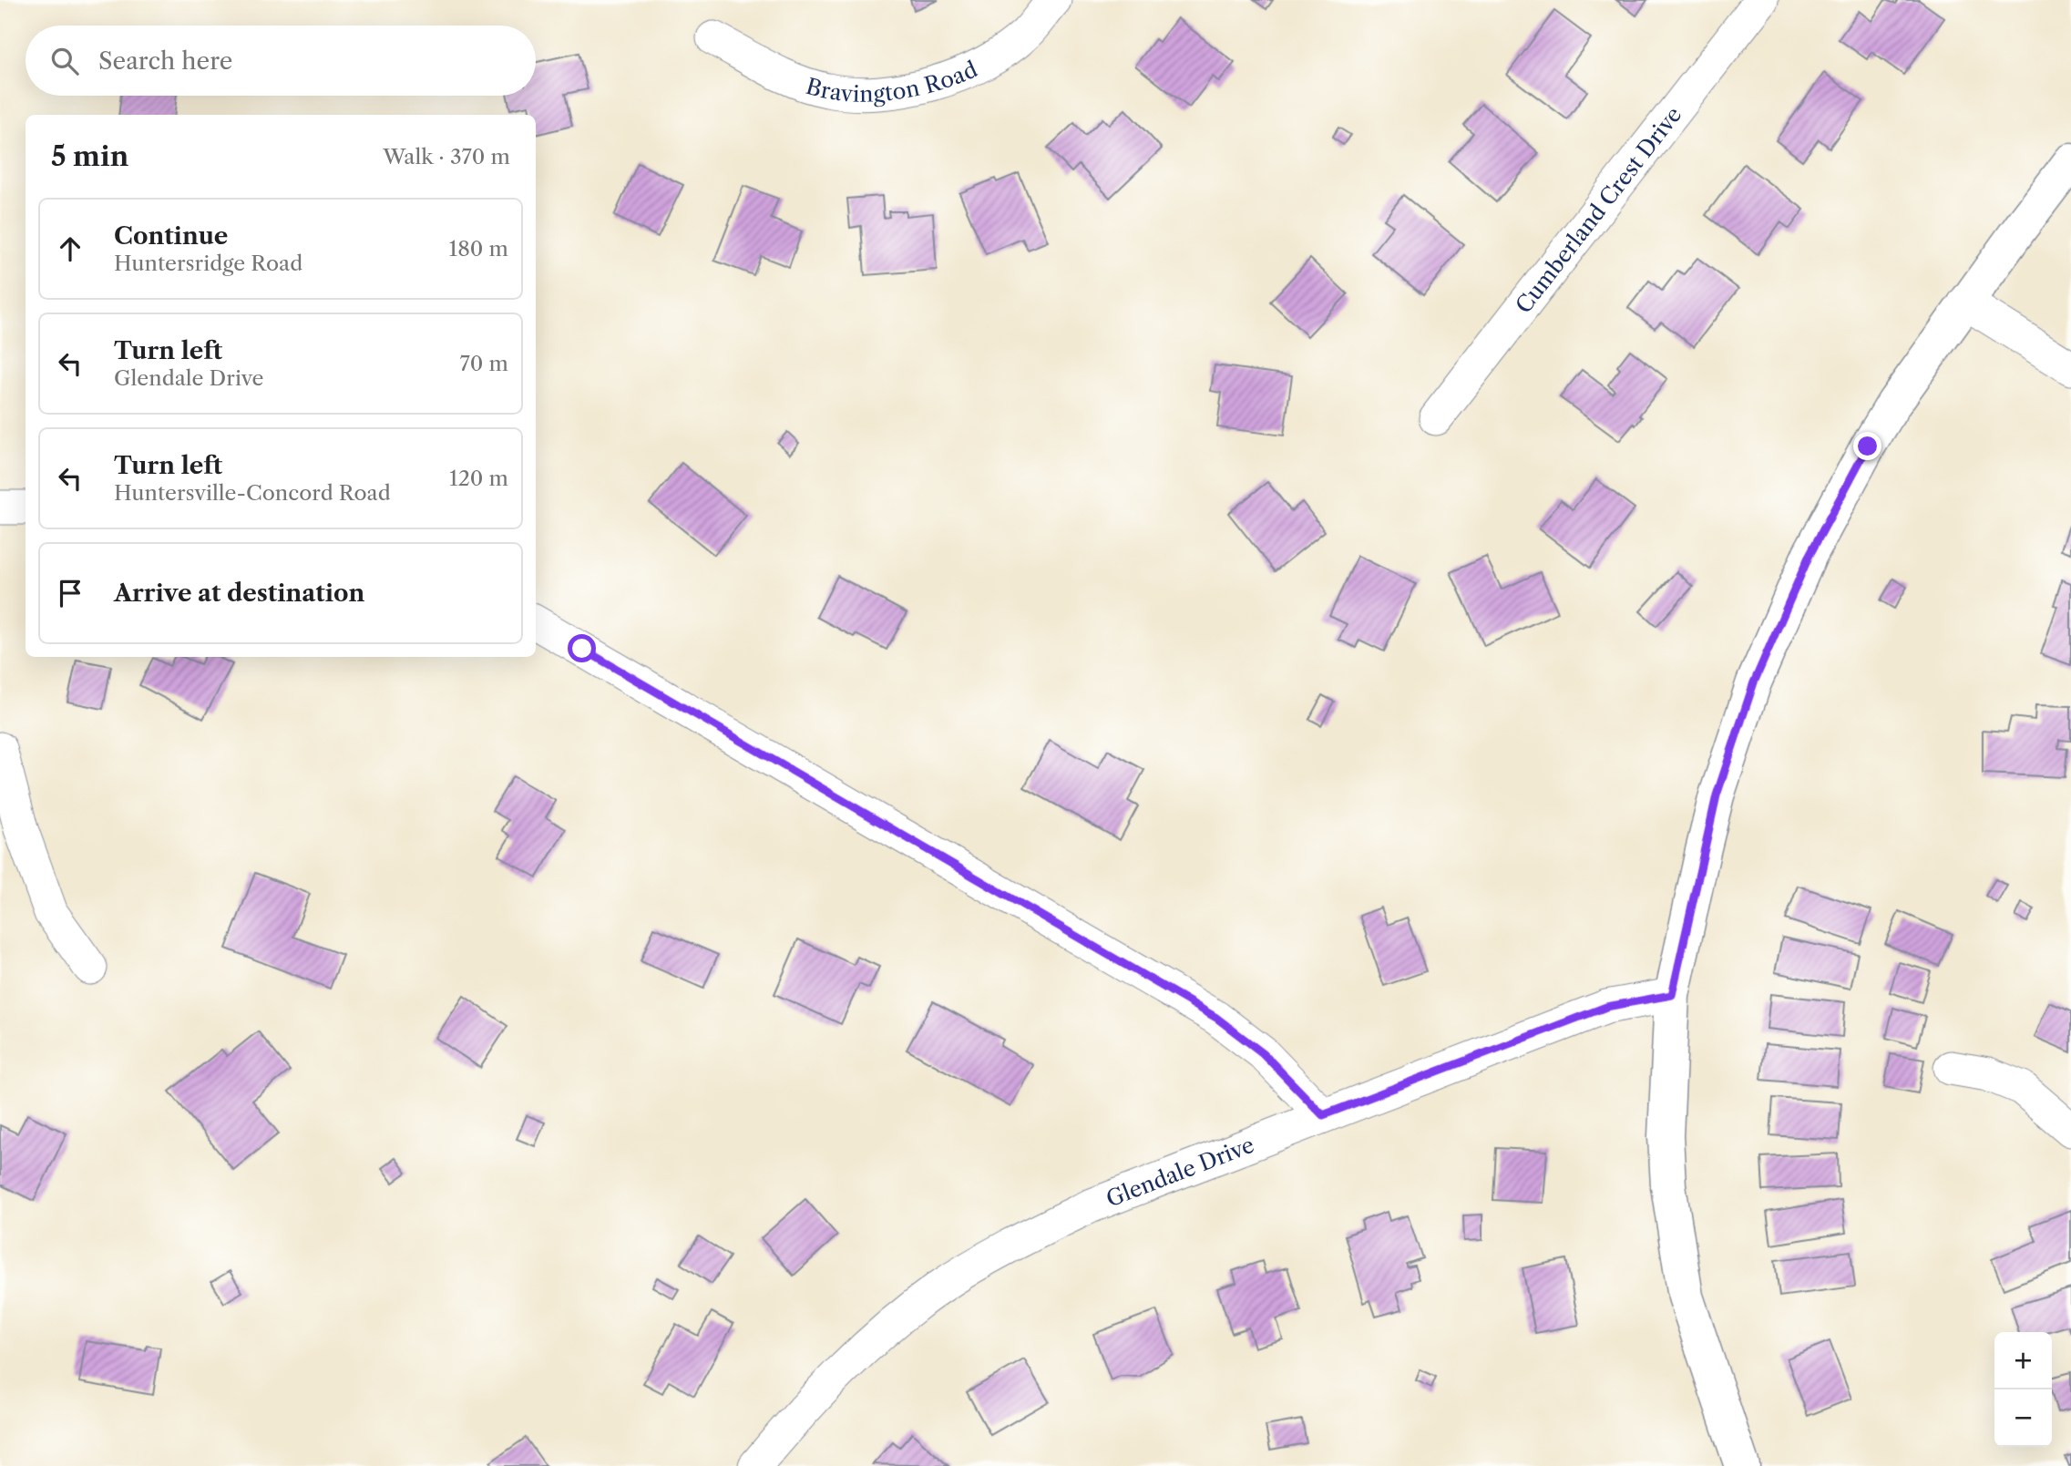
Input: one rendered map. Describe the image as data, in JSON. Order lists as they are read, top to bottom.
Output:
{
  "streets": {
    "street": ["Bravington Road", "Cumberland Crest Drive", "Glendale Drive"]
  },
  "page": {
    "search": "Search here",
    "heading": ["5 min", "Walk · 370 m"],
    "list": [
      ["Continue", "Huntersridge Road", "180 m"],
      ["Turn left", "Glendale Drive", "70 m"],
      ["Turn left", "Huntersville-Concord Road", "120 m"],
      "Arrive at destination"
    ],
    "map_buttons": ["+", "−"]
  }
}
